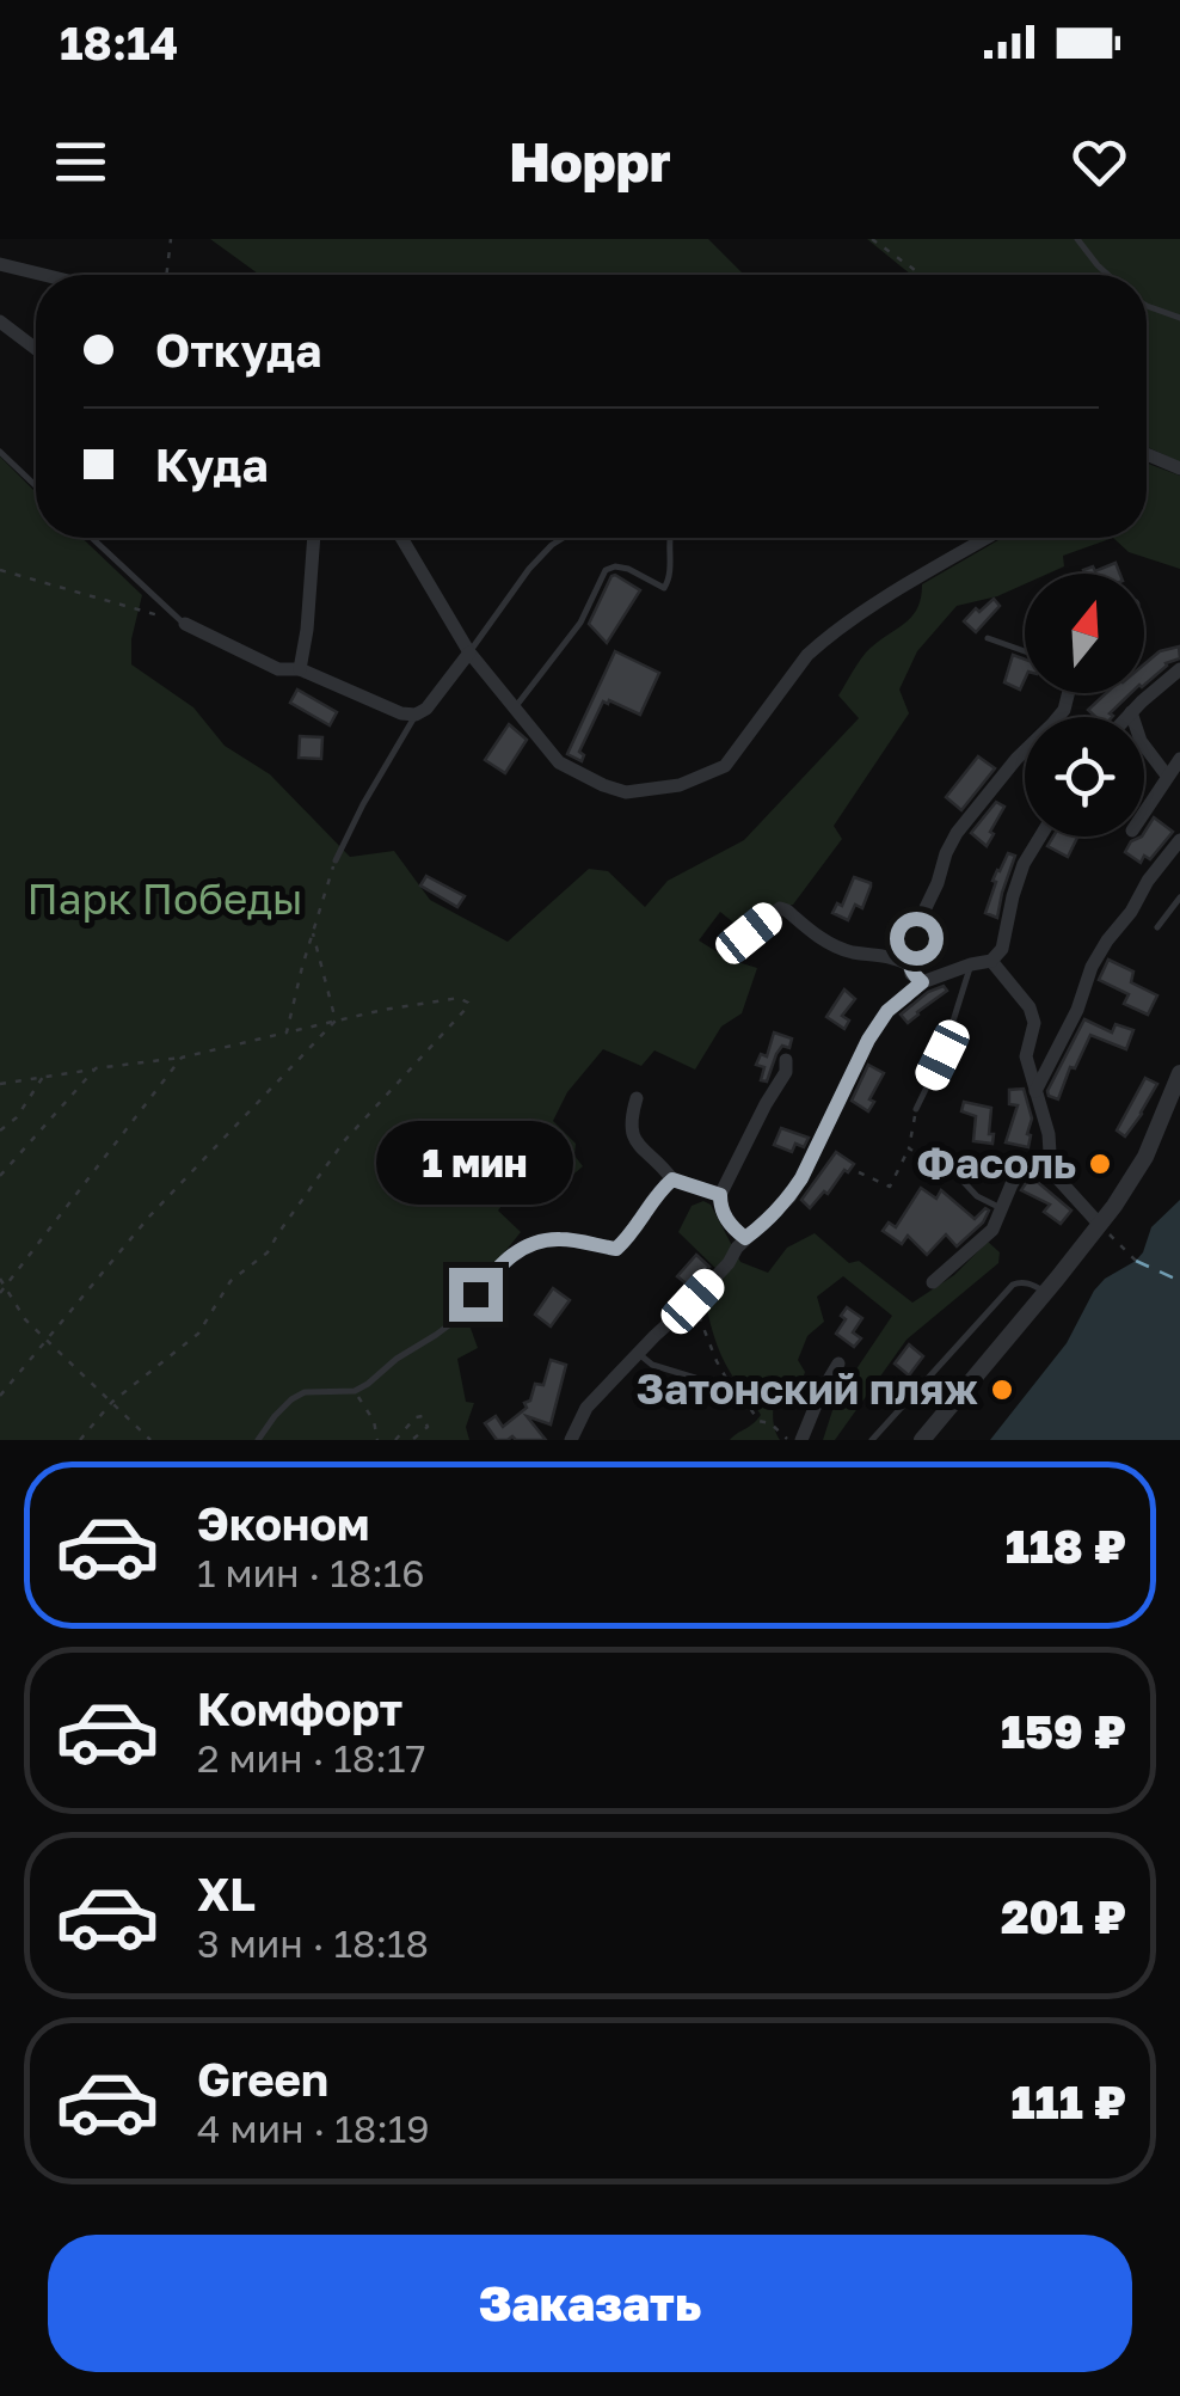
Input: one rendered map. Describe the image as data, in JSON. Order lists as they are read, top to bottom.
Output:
{
  "parks": ["Парк Победы"],
  "places": ["Фасоль", "Затонский пляж"],
  "north": "top",
  "page": {
    "status": "18:14",
    "header": "Hoppr",
    "banner": ["Откуда", "Куда"],
    "bubble": "1 мин",
    "list": [
      {
        "name": "Эконом",
        "note": "1 мин · 18:16",
        "value": "118 ₽"
      },
      {
        "name": "Комфорт",
        "note": "2 мин · 18:17",
        "value": "159 ₽"
      },
      {
        "name": "XL",
        "note": "3 мин · 18:18",
        "value": "201 ₽"
      },
      {
        "name": "Green",
        "note": "4 мин · 18:19",
        "value": "111 ₽"
      }
    ],
    "buttons": "Заказать"
  }
}
